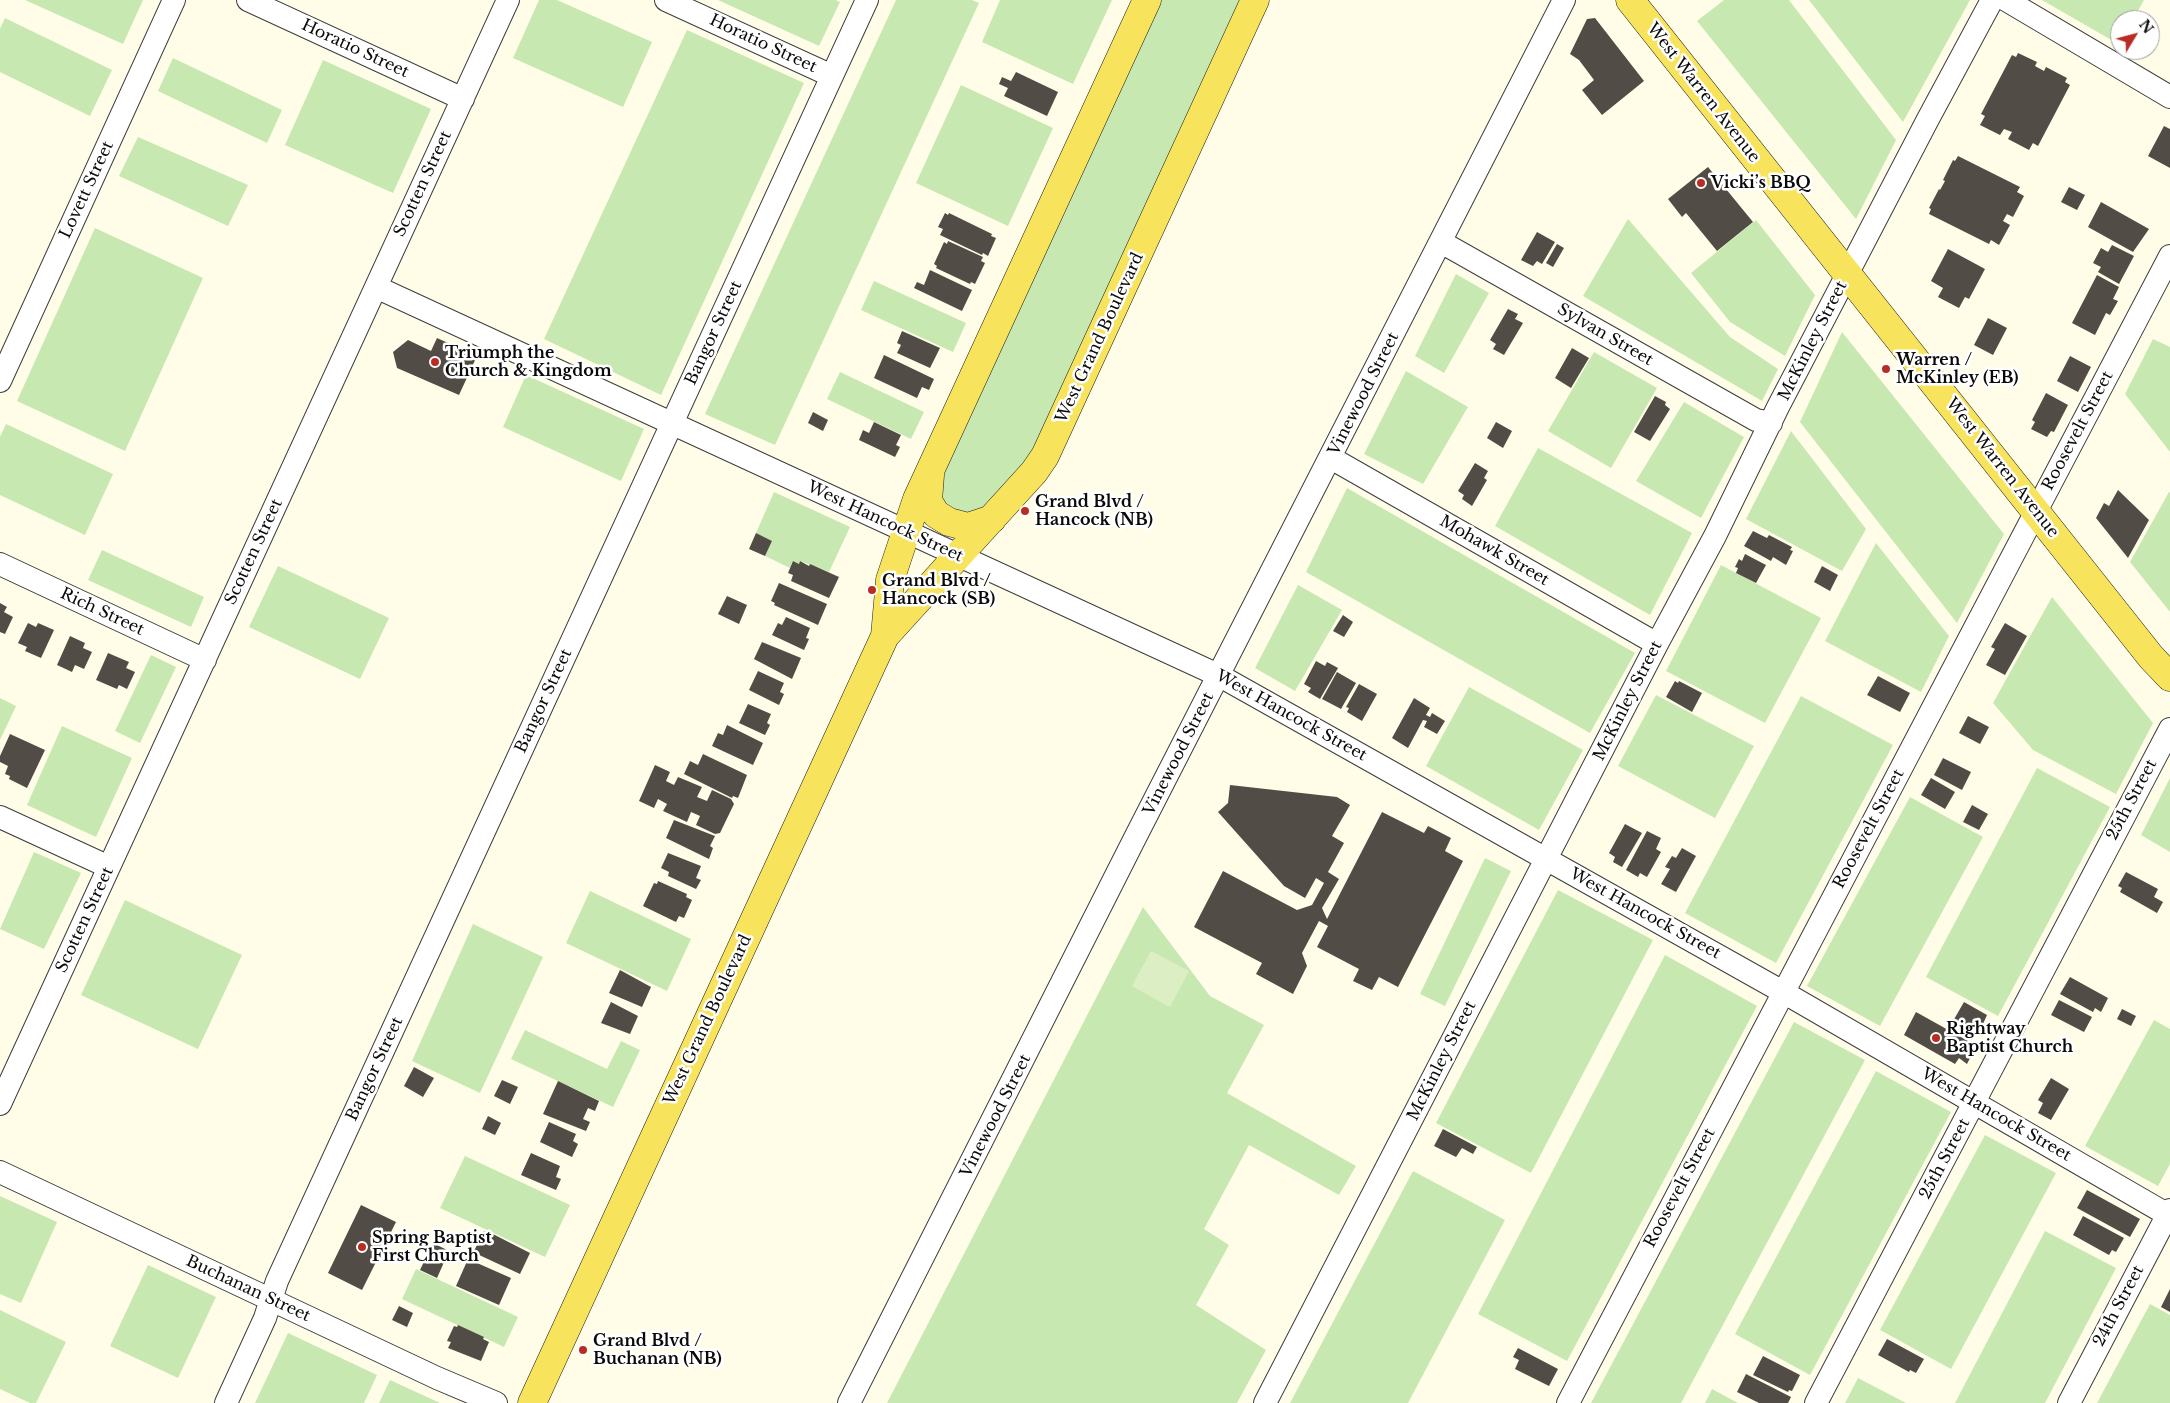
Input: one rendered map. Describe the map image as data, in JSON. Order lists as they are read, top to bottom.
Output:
{
  "streets": {
    "main road": ["West Warren Avenue", "West Grand Boulevard"],
    "street": [
      "Horatio Street",
      "Scotten Street",
      "Lovett Street",
      "Bangor Street",
      "Sylvan Street",
      "McKinley Street",
      "Vinewood Street",
      "Roosevelt Street",
      "West Hancock Street",
      "Mohawk Street",
      "Rich Street",
      "25th Street",
      "Buchanan Street",
      "24th Street"
    ]
  },
  "crossings": [
    ["Horatio Street", "Scotten Street"],
    ["Horatio Street", "Bangor Street"],
    ["West Warren Avenue", "McKinley Street"],
    ["West Warren Avenue", "Roosevelt Street"],
    ["Scotten Street", "West Hancock Street"],
    ["Scotten Street", "Rich Street"],
    ["Bangor Street", "West Hancock Street"],
    ["Bangor Street", "Buchanan Street"],
    ["Sylvan Street", "McKinley Street"],
    ["Sylvan Street", "Vinewood Street"],
    ["West Grand Boulevard", "West Hancock Street"],
    ["McKinley Street", "West Hancock Street"],
    ["McKinley Street", "Mohawk Street"],
    ["Vinewood Street", "West Hancock Street"],
    ["Vinewood Street", "Mohawk Street"],
    ["Roosevelt Street", "West Hancock Street"],
    ["West Hancock Street", "25th Street"],
    ["West Hancock Street", "24th Street"]
  ],
  "places": [
    "Vicki’s BBQ",
    "Triumph the Church & Kingdom",
    "Warren / McKinley (EB)",
    "Grand Blvd / Hancock (NB)",
    "Grand Blvd / Hancock (SB)",
    "Rightway Baptist Church",
    "Spring Baptist First Church",
    "Grand Blvd / Buchanan (NB)"
  ],
  "north": "top right"
}
